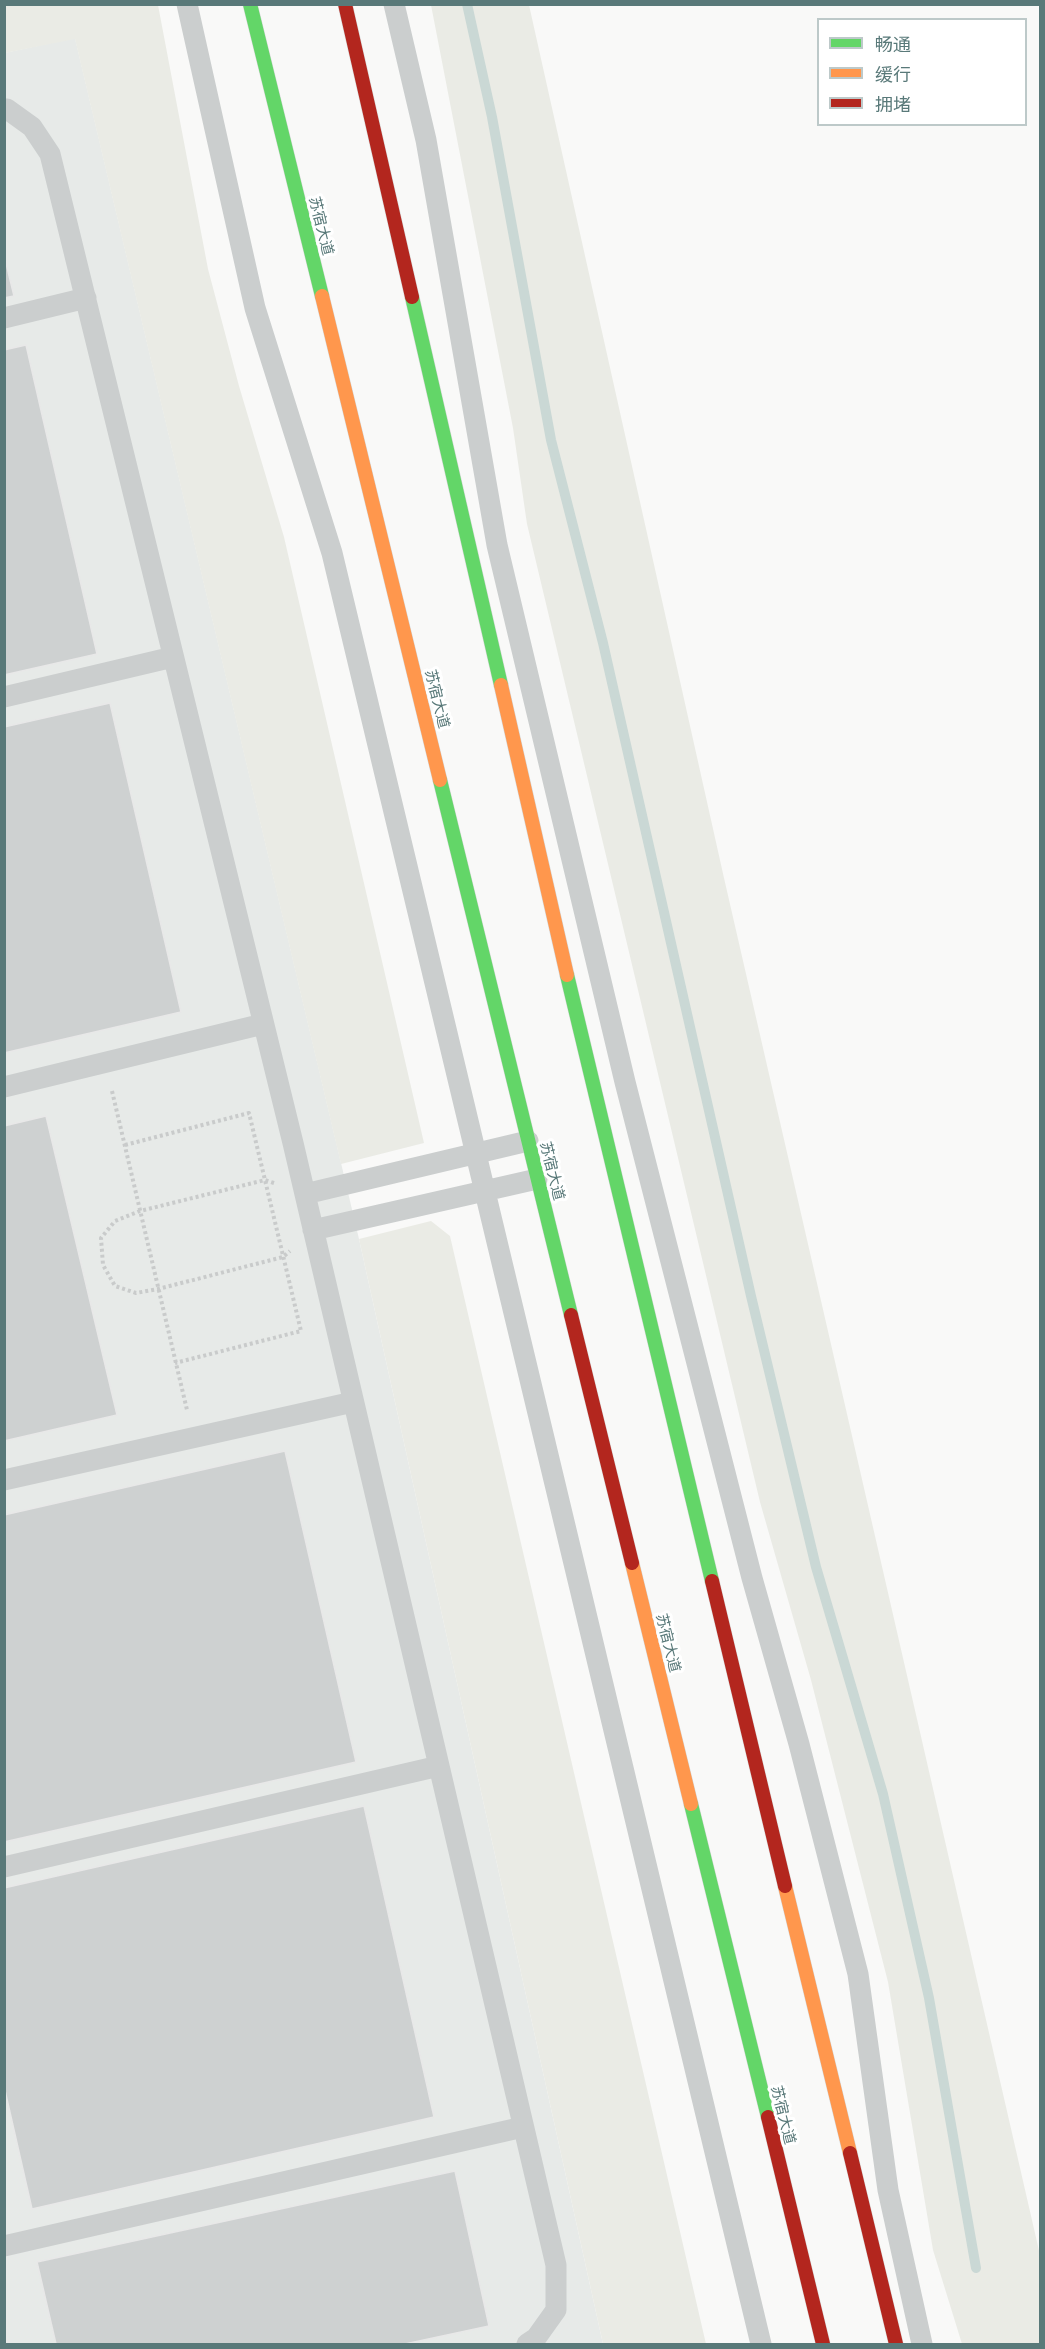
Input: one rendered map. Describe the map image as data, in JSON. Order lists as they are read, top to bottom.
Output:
{
  "streets": {
    "main road": ["苏宿大道"]
  },
  "legend": ["畅通", "缓行", "拥堵"]
}
